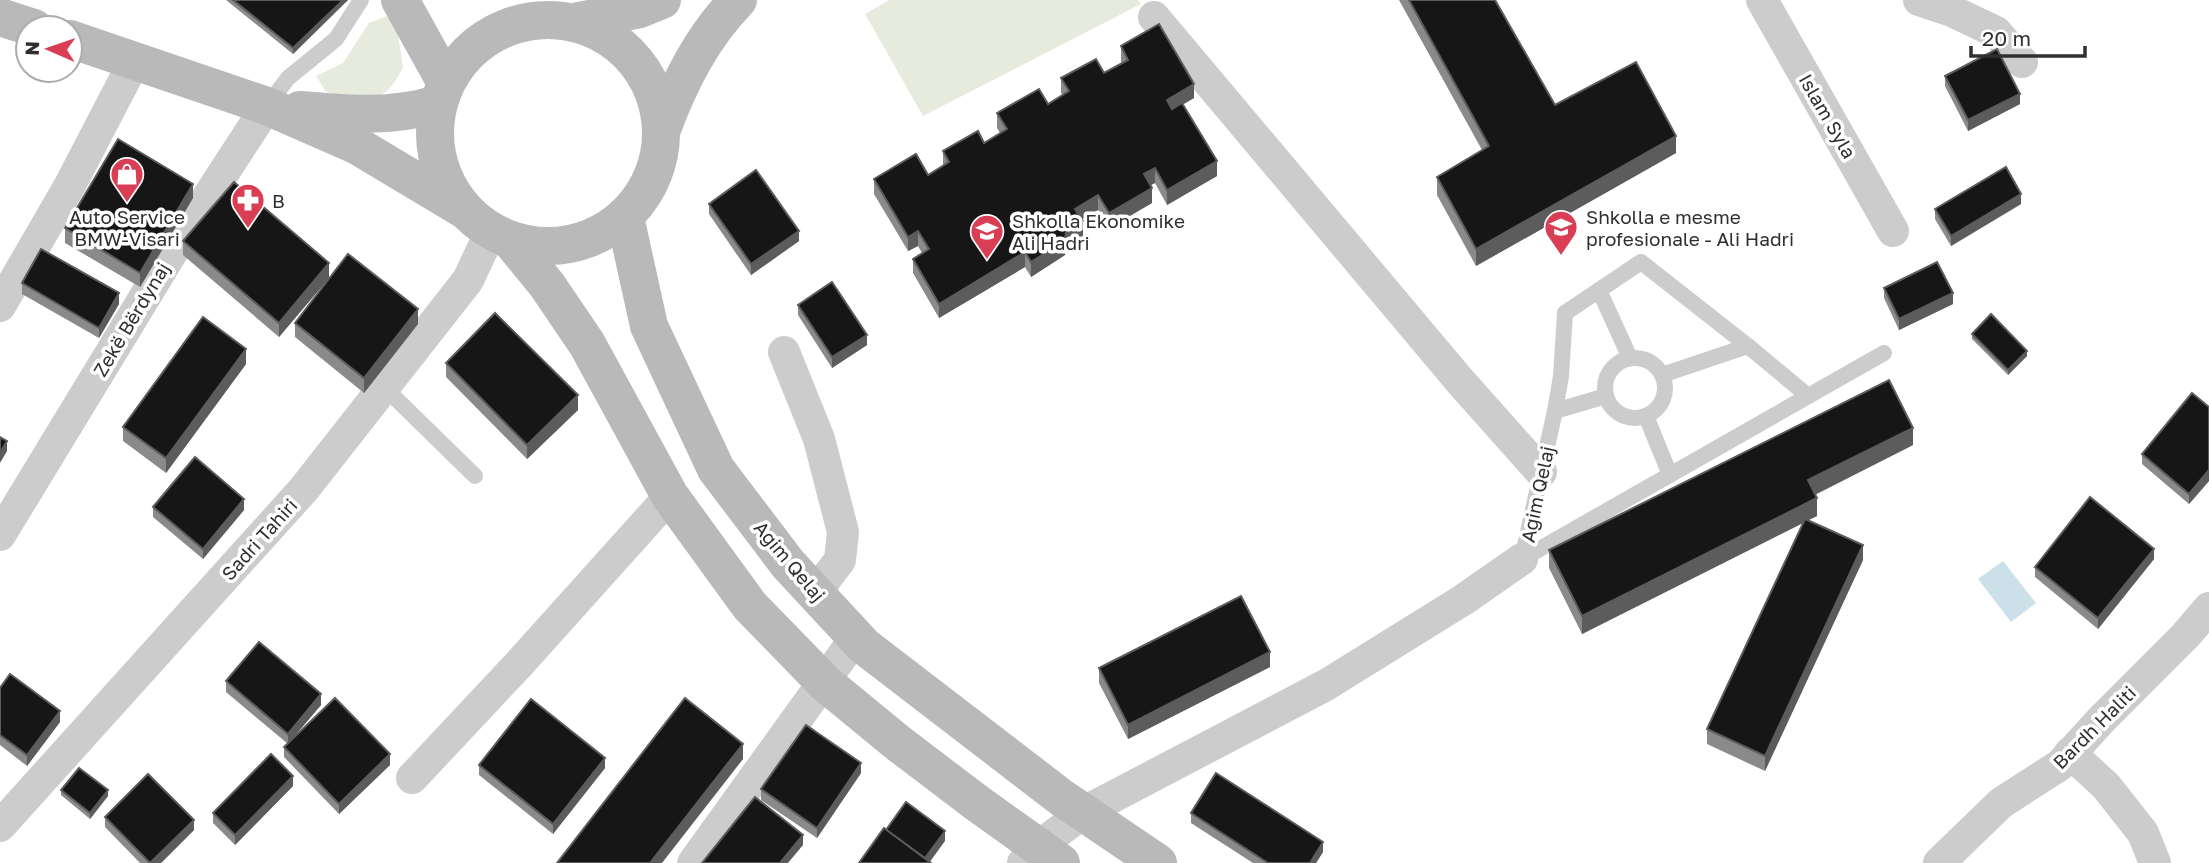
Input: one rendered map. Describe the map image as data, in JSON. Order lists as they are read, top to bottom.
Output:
{
  "streets": {
    "main road": ["Agim Qelaj"],
    "street": [
      "Islam Syla",
      "Zekë Bërdynaj",
      "Sadri Tahiri",
      "Bardh Haliti"
    ]
  },
  "crossings": [
    ["Agim Qelaj", "Sadri Tahiri"]
  ],
  "places": {
    "shop": ["Auto Service BMW-Visari"],
    "pharmacy": ["B"],
    "school or university": ["Shkolla e mesme profesionale - Ali Hadri", "Shkolla Ekonomike Ali Hadri"]
  },
  "scale_bar": "20 m",
  "north": "left"
}
